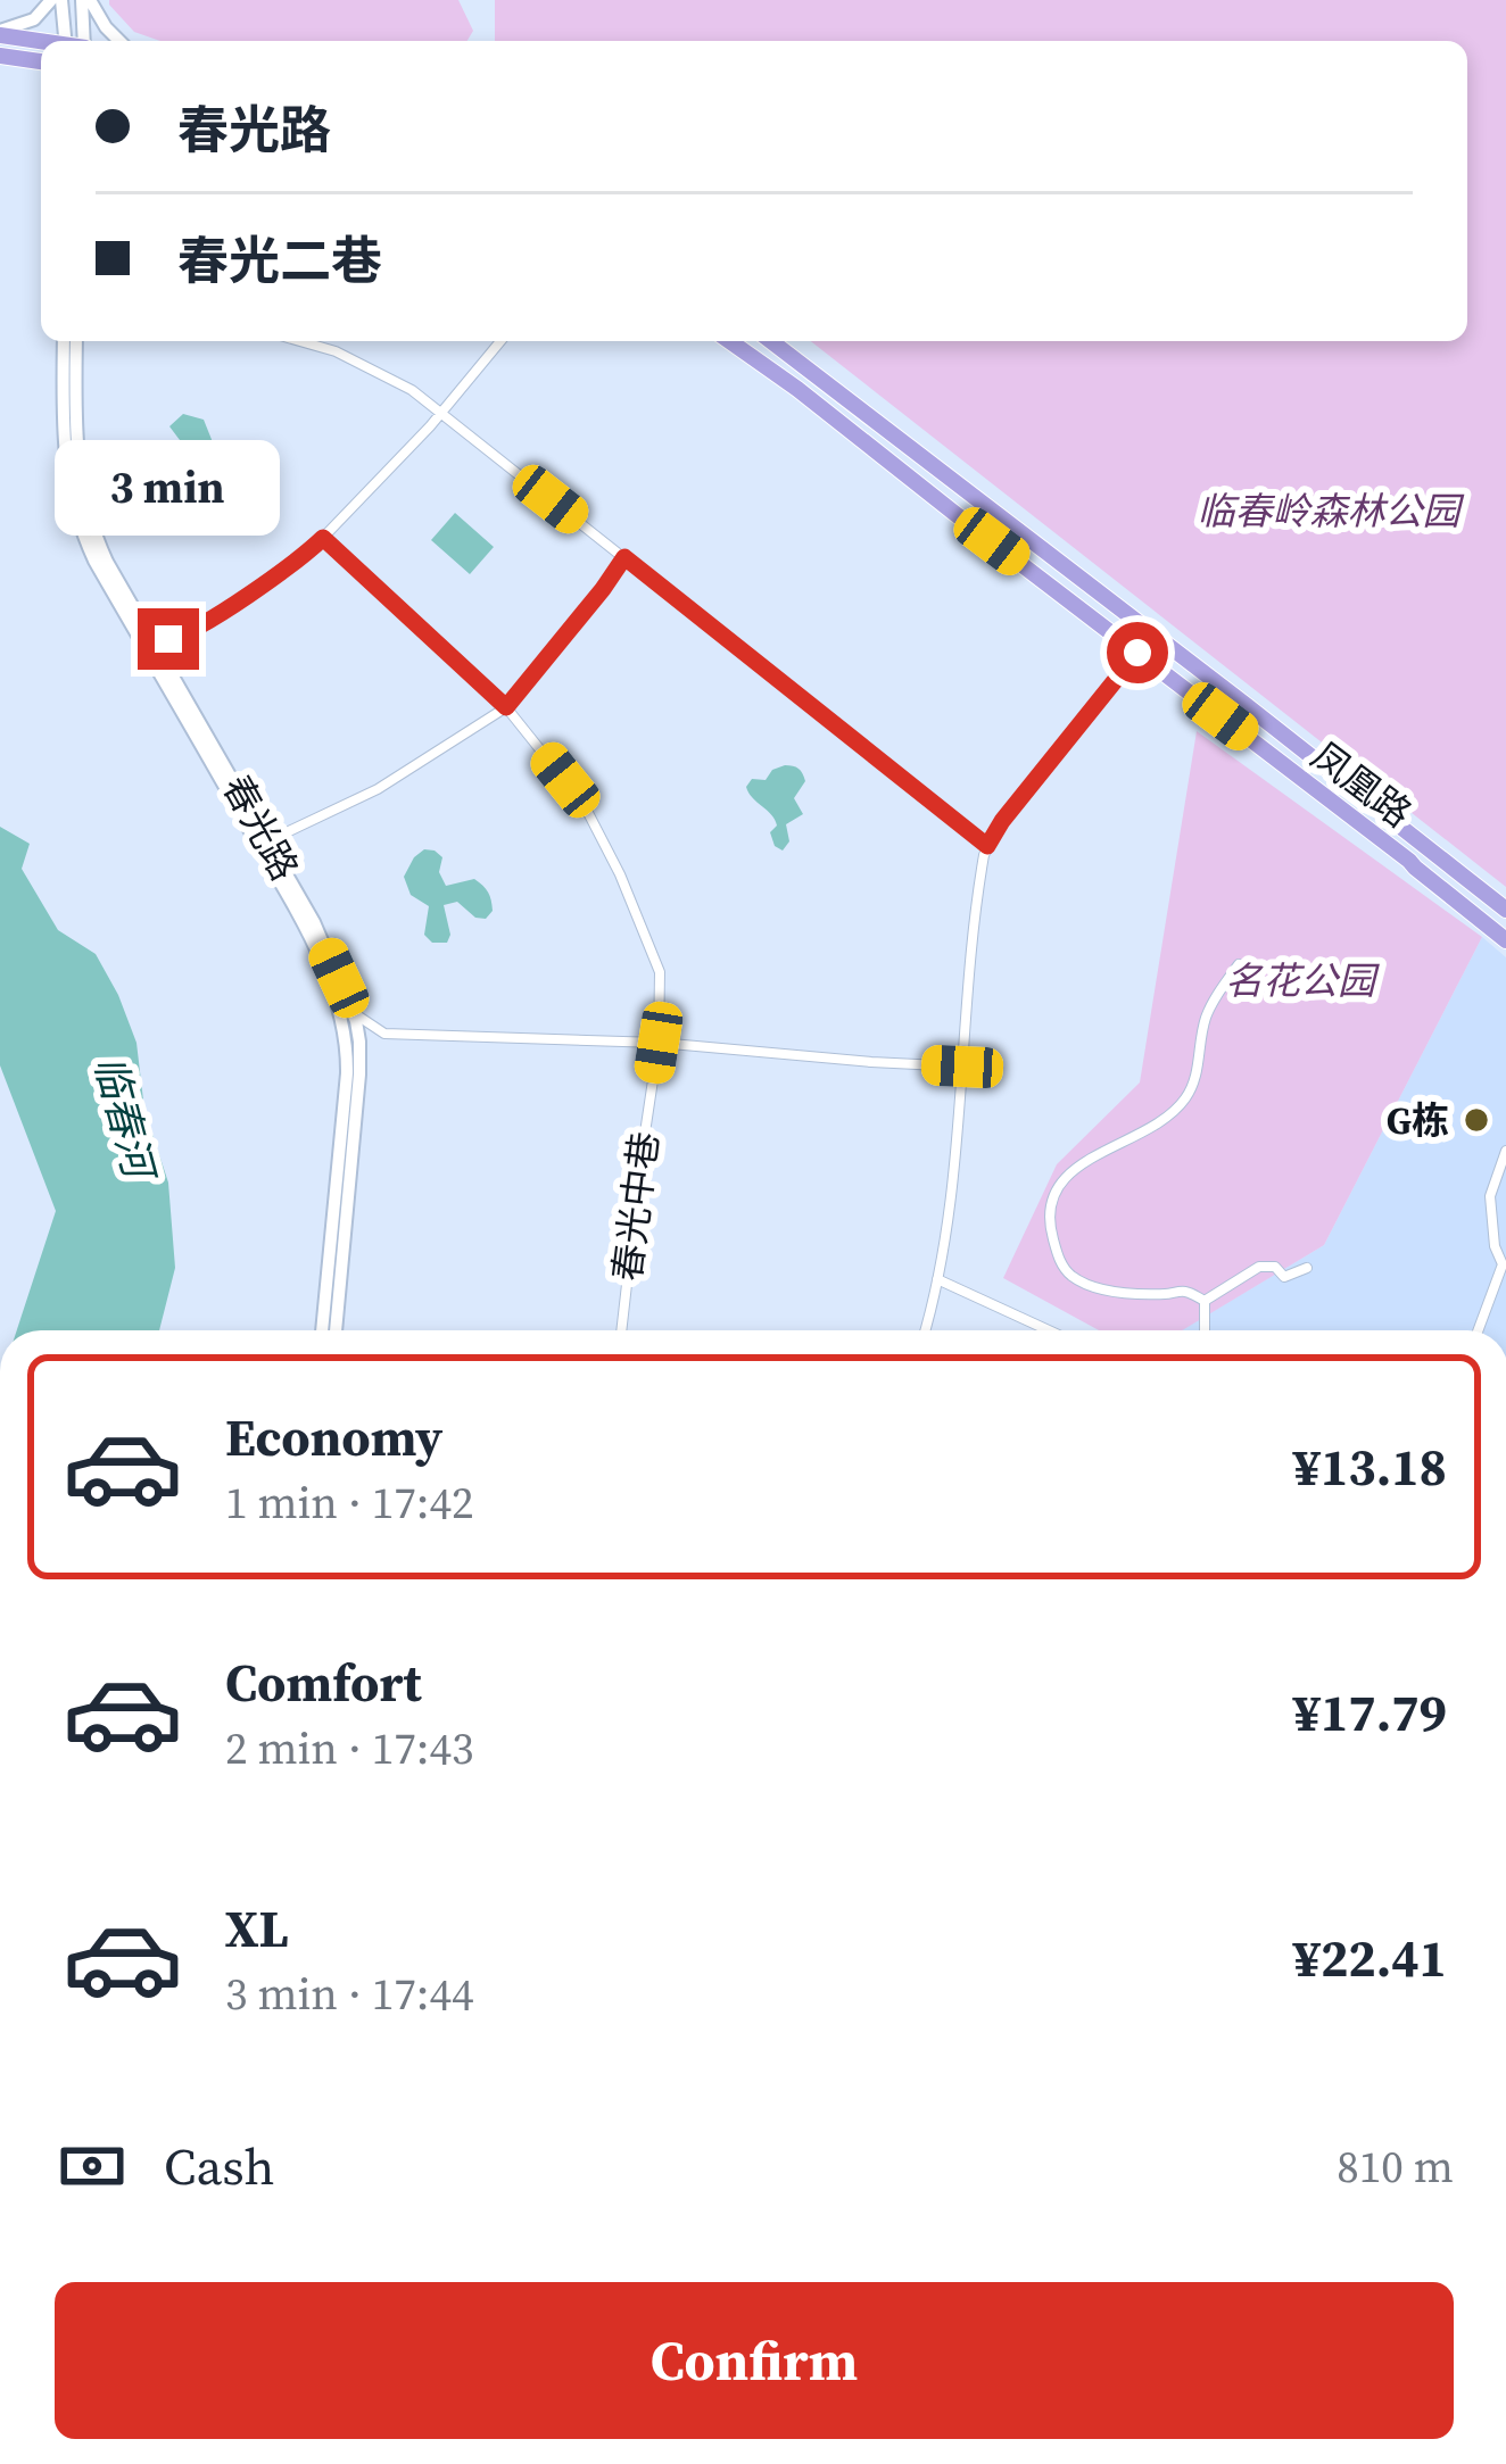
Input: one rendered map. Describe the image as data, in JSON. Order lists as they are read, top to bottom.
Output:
{
  "streets": {
    "highway": ["凤凰路"],
    "main road": ["春光路"],
    "street": ["春光中巷"]
  },
  "water": ["临春河"],
  "parks": ["临春岭森林公园", "名花公园"],
  "places": ["G栋"],
  "page": {
    "banner": ["春光路", "春光二巷"],
    "bubble": "3 min",
    "list": [
      {
        "name": "Economy",
        "note": "1 min · 17:42",
        "value": "¥13.18"
      },
      {
        "name": "Comfort",
        "note": "2 min · 17:43",
        "value": "¥17.79"
      },
      {
        "name": "XL",
        "note": "3 min · 17:44",
        "value": "¥22.41"
      }
    ],
    "pay": ["Cash", "810 m"],
    "buttons": "Confirm"
  }
}
